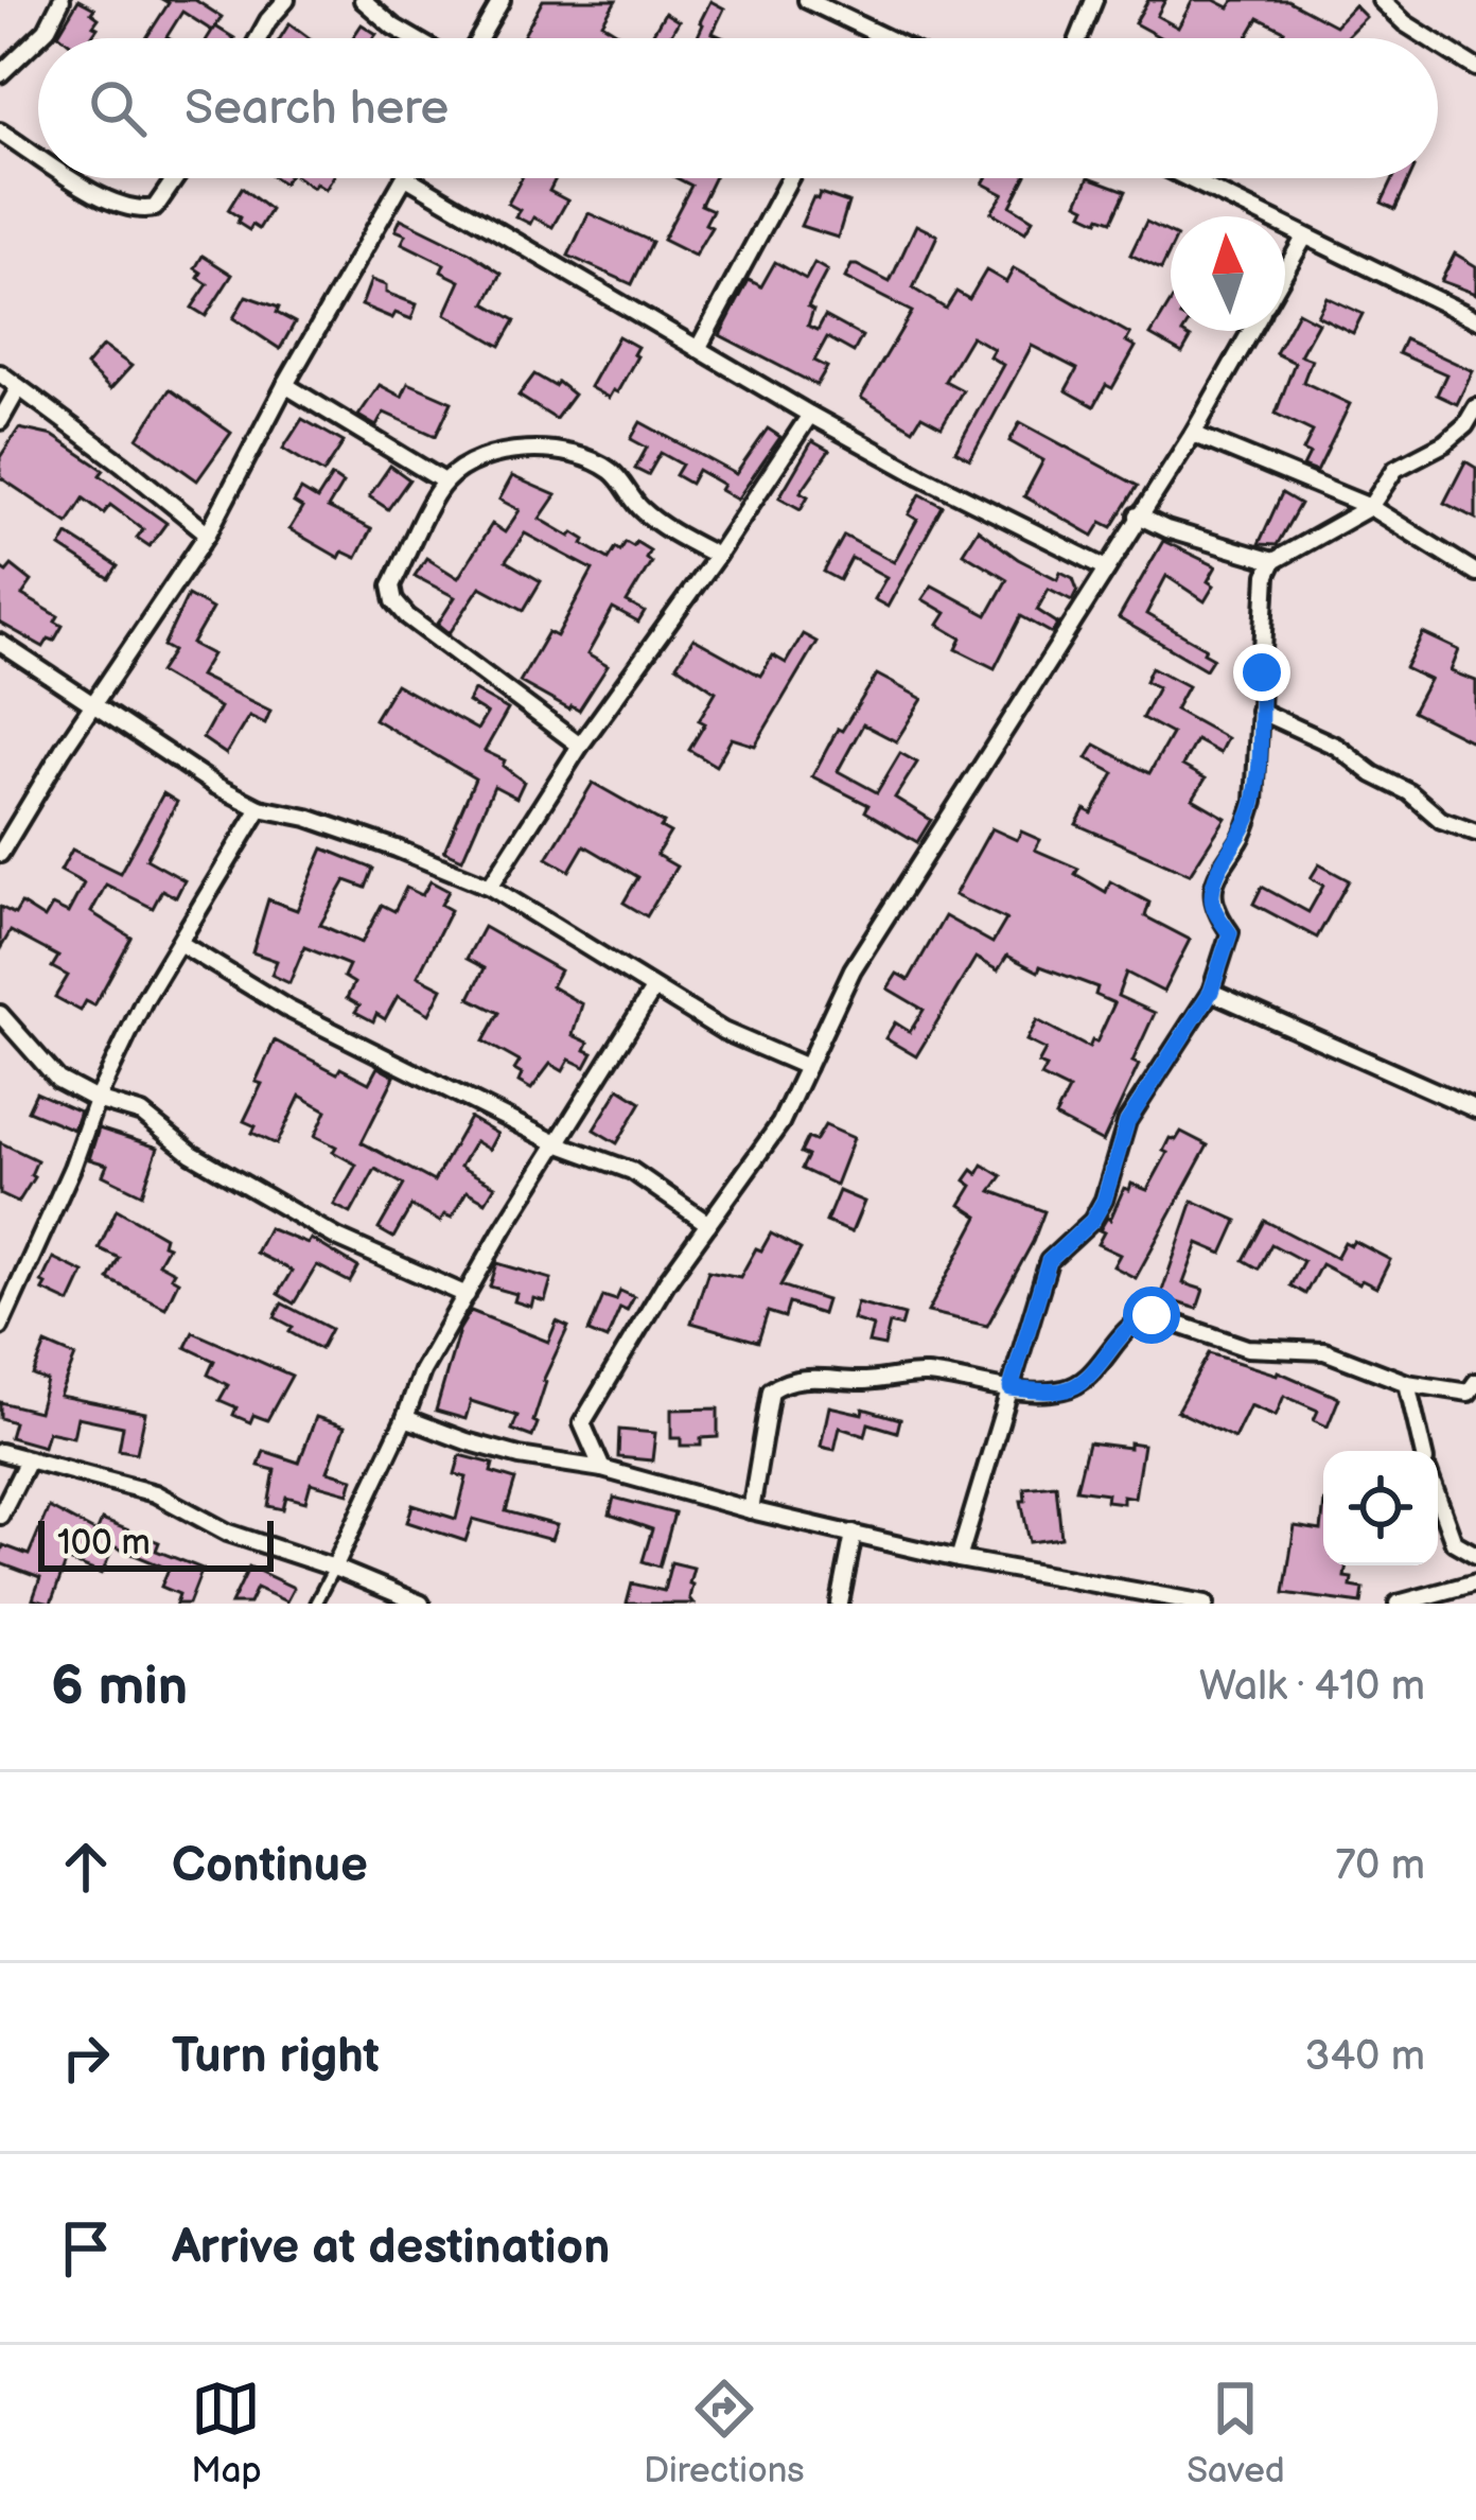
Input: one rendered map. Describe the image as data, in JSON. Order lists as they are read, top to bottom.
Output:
{
  "scale_bar": "100 m",
  "north": "top",
  "page": {
    "search": "Search here",
    "scale": "100 m",
    "heading": ["6 min", "Walk · 410 m"],
    "list": [
      ["Continue", "70 m"],
      ["Turn right", "340 m"],
      "Arrive at destination"
    ],
    "nav": ["Map", "Directions", "Saved"]
  }
}
